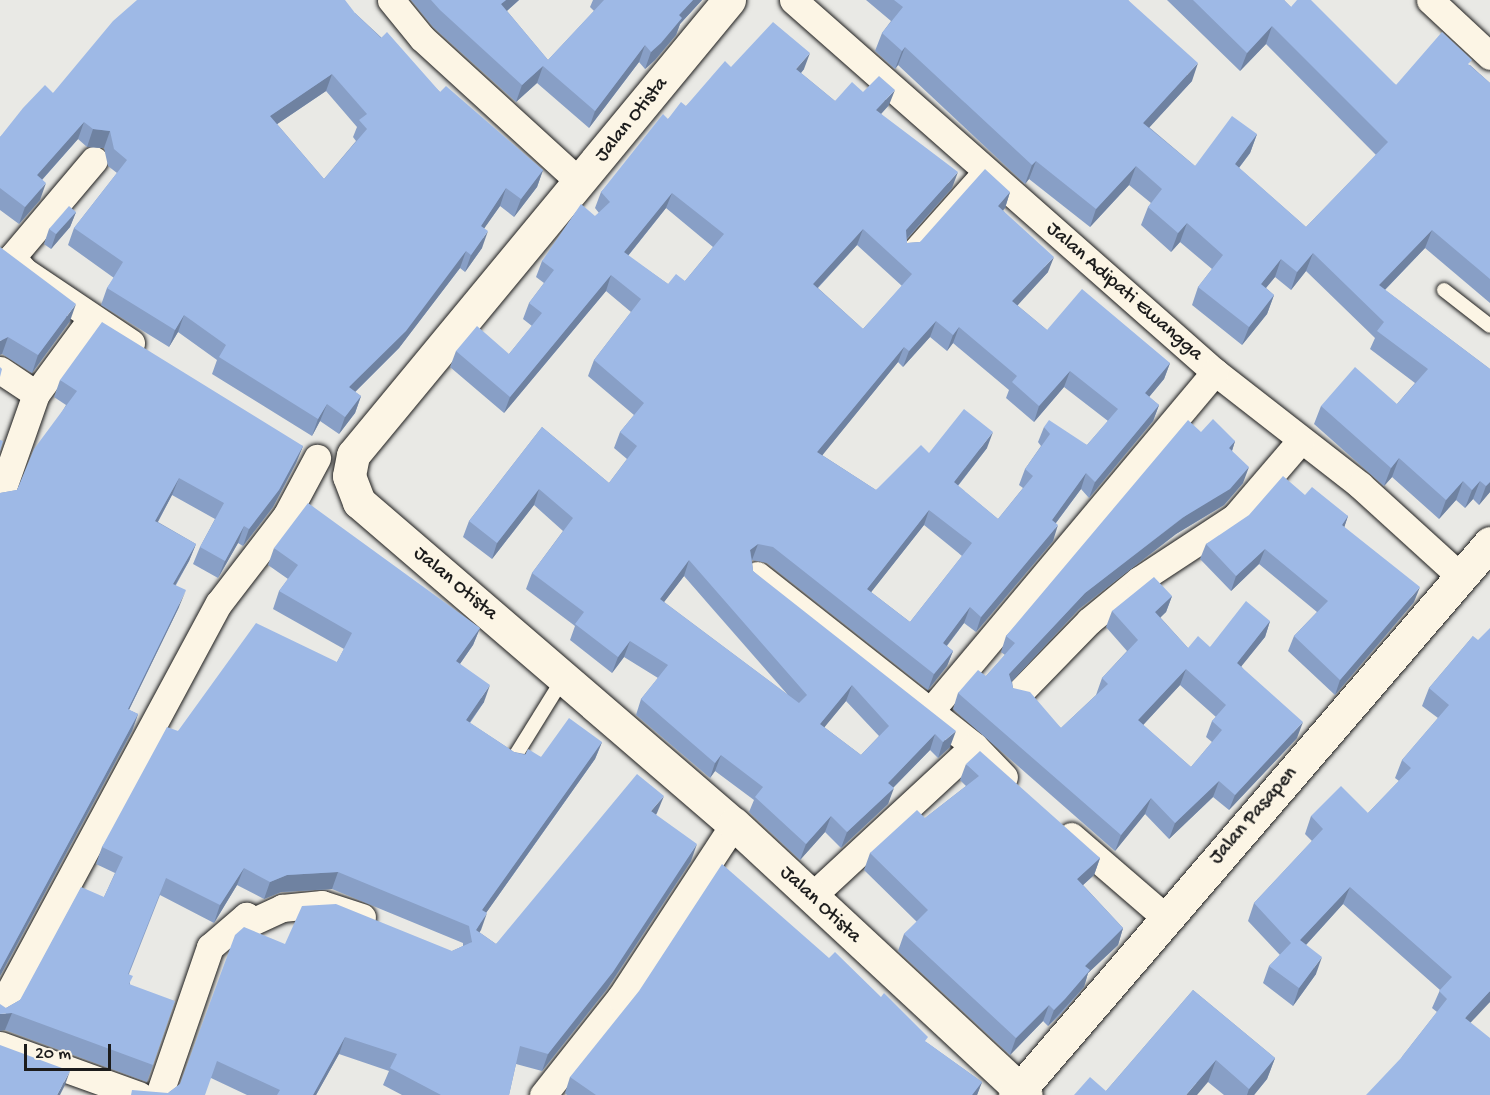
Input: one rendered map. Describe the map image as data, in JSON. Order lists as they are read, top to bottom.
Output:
{
  "streets": {
    "street": ["Jalan Otista", "Jalan Adipati Ewangga", "Jalan Pasapen"]
  },
  "crossings": [
    ["Jalan Otista", "Jalan Pasapen"],
    ["Jalan Adipati Ewangga", "Jalan Pasapen"]
  ],
  "scale_bar": "20 m"
}
